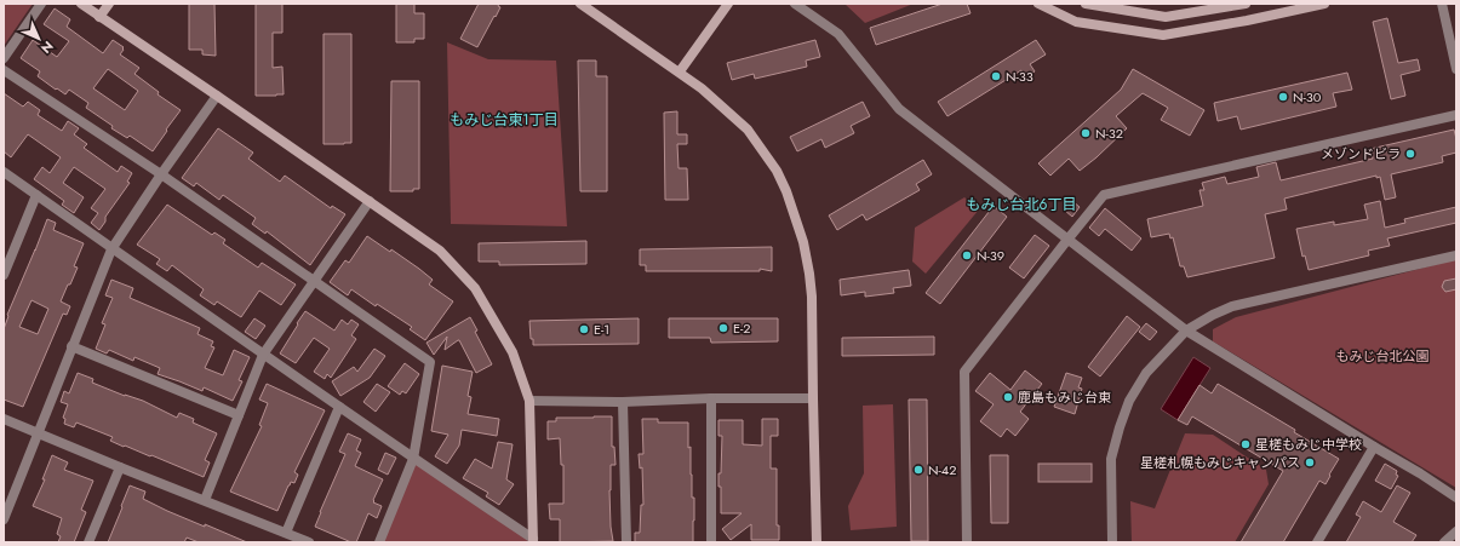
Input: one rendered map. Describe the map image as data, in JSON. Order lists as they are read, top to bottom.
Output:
{
  "districts": ["もみじ台東1丁目", "もみじ台北6丁目"],
  "parks": ["もみじ台北公園"],
  "places": [
    "N-33",
    "N-30",
    "N-32",
    "メゾンドビラ",
    "N-39",
    "E-2",
    "E-1",
    "鹿島もみじ台東",
    "星槎もみじ中学校",
    "星槎札幌もみじキャンパス",
    "N-42"
  ],
  "north": "bottom right"
}
